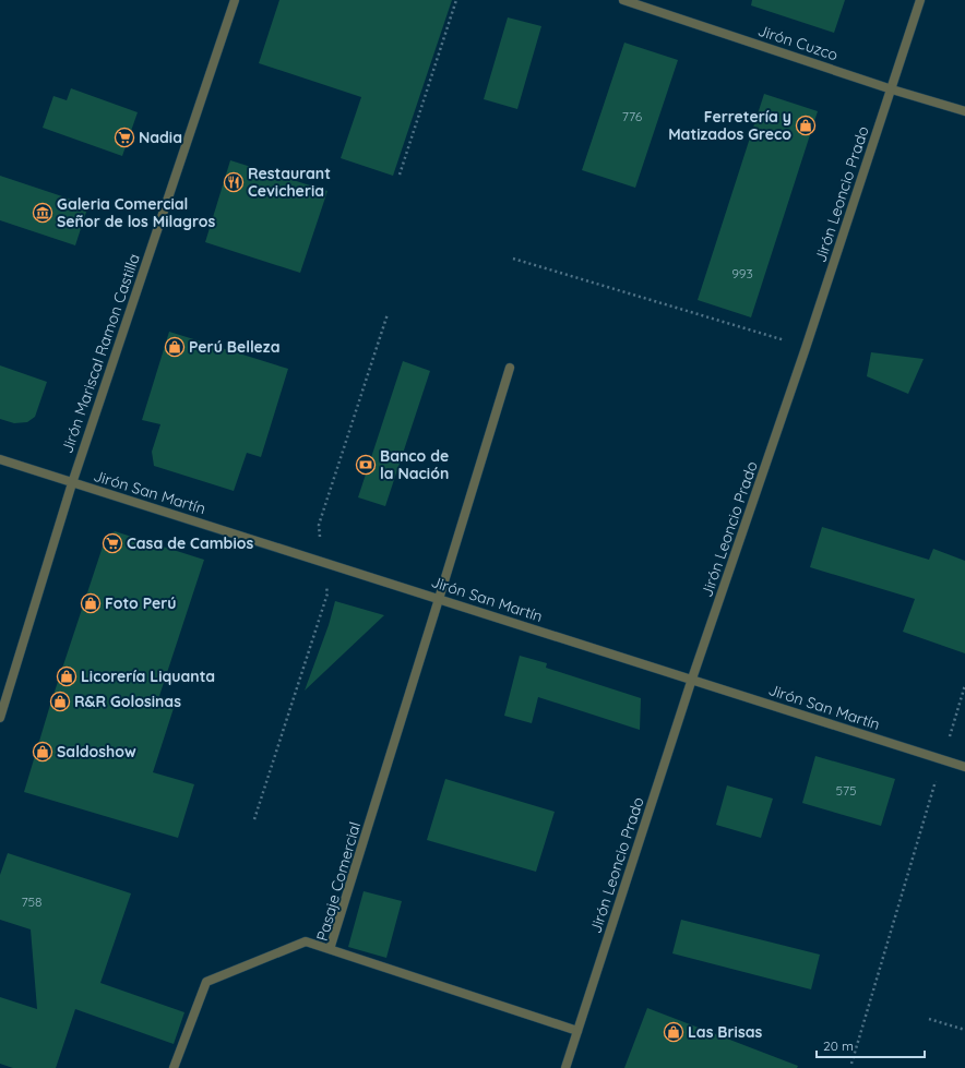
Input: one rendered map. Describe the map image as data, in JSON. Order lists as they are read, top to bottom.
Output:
{
  "streets": {
    "street": [
      "Jirón Cuzco",
      "Jirón Leoncio Prado",
      "Jirón Mariscal Ramon Castilla",
      "Jirón San Martín",
      "Pasaje Comercial"
    ]
  },
  "crossings": [
    ["Jirón Cuzco", "Jirón Leoncio Prado"],
    ["Jirón Leoncio Prado", "Jirón San Martín"],
    ["Jirón Leoncio Prado", "Pasaje Comercial"],
    ["Jirón Mariscal Ramon Castilla", "Jirón San Martín"],
    ["Jirón San Martín", "Pasaje Comercial"]
  ],
  "places": {
    "shop": [
      "Ferretería y Matizados Greco",
      "Perú Belleza",
      "Foto Perú",
      "Licorería Liquanta",
      "R&R Golosinas",
      "Saldoshow",
      "Las Brisas"
    ],
    "supermarket": ["Nadia", "Casa de Cambios"],
    "restaurant": ["Restaurant Cevicheria"],
    "museum": ["Galeria Comercial Señor de los Milagros"],
    "bank": ["Banco de la Nación"]
  },
  "house_numbers": [
    "776",
    "993",
    "575",
    "758"
  ],
  "scale_bar": "20 m"
}
